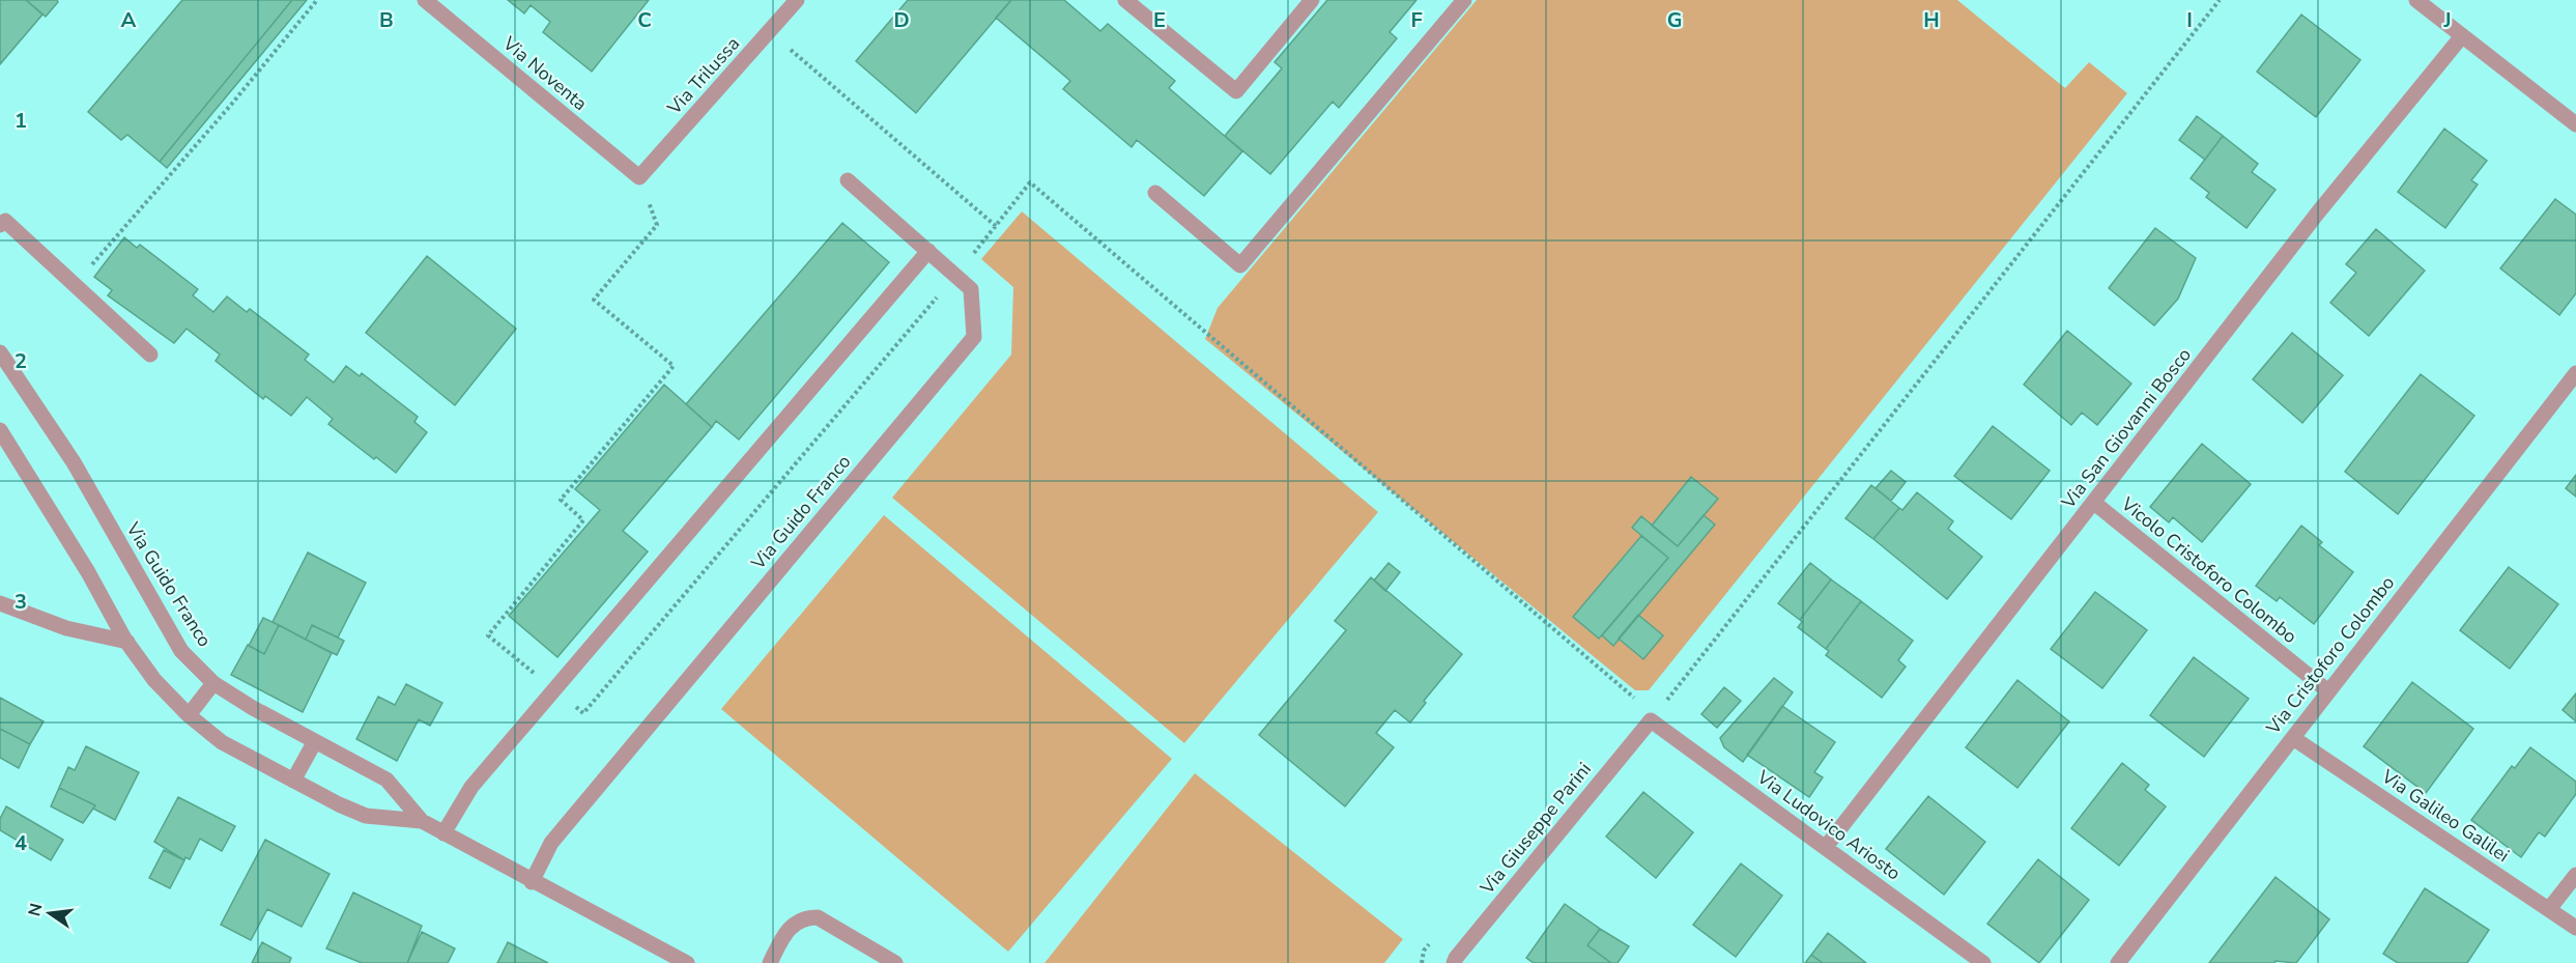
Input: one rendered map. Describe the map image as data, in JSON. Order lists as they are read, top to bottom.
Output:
{
  "streets": {
    "street": [
      "Via Noventa",
      "Via Trilussa",
      "Via San Giovanni Bosco",
      "Via Guido Franco",
      "Vicolo Cristoforo Colombo",
      "Via Cristoforo Colombo",
      "Via Galileo Galilei",
      "Via Ludovico Ariosto",
      "Via Giuseppe Parini"
    ]
  },
  "crossings": [
    ["Via Noventa", "Via Trilussa"],
    ["Via San Giovanni Bosco", "Vicolo Cristoforo Colombo"],
    ["Via San Giovanni Bosco", "Via Ludovico Ariosto"],
    ["Vicolo Cristoforo Colombo", "Via Cristoforo Colombo"],
    ["Via Cristoforo Colombo", "Via Galileo Galilei"],
    ["Via Ludovico Ariosto", "Via Giuseppe Parini"]
  ],
  "north": "left",
  "grid": {
    "columns": [
      "A",
      "B",
      "C",
      "D",
      "E",
      "F",
      "G",
      "H",
      "I",
      "J"
    ],
    "rows": [
      "1",
      "2",
      "3",
      "4"
    ]
  }
}
